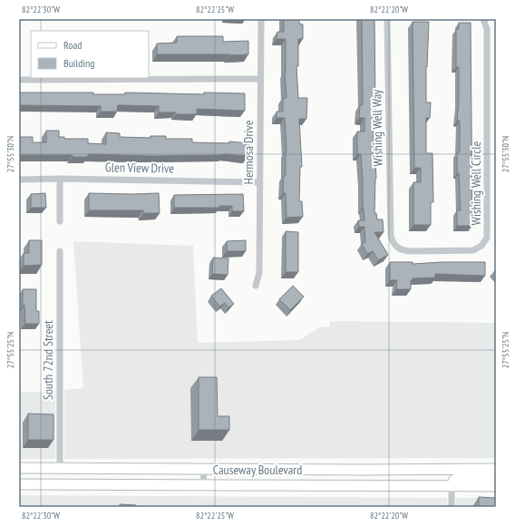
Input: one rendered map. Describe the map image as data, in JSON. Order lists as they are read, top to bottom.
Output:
{
  "streets": {
    "main road": ["Causeway Boulevard"],
    "street": [
      "Wishing Well Way",
      "Hermosa Drive",
      "Glen View Drive",
      "Wishing Well Circle",
      "South 72nd Street"
    ]
  },
  "crossings": [
    ["Wishing Well Way", "Wishing Well Circle"],
    ["Hermosa Drive", "Glen View Drive"],
    ["South 72nd Street", "Causeway Boulevard"]
  ],
  "legend": ["Road", "Building"],
  "coordinates": [
    "82°22'30\"W",
    "82°22'25\"W",
    "82°22'20\"W",
    "27°55'30\"N",
    "27°55'25\"N"
  ]
}
